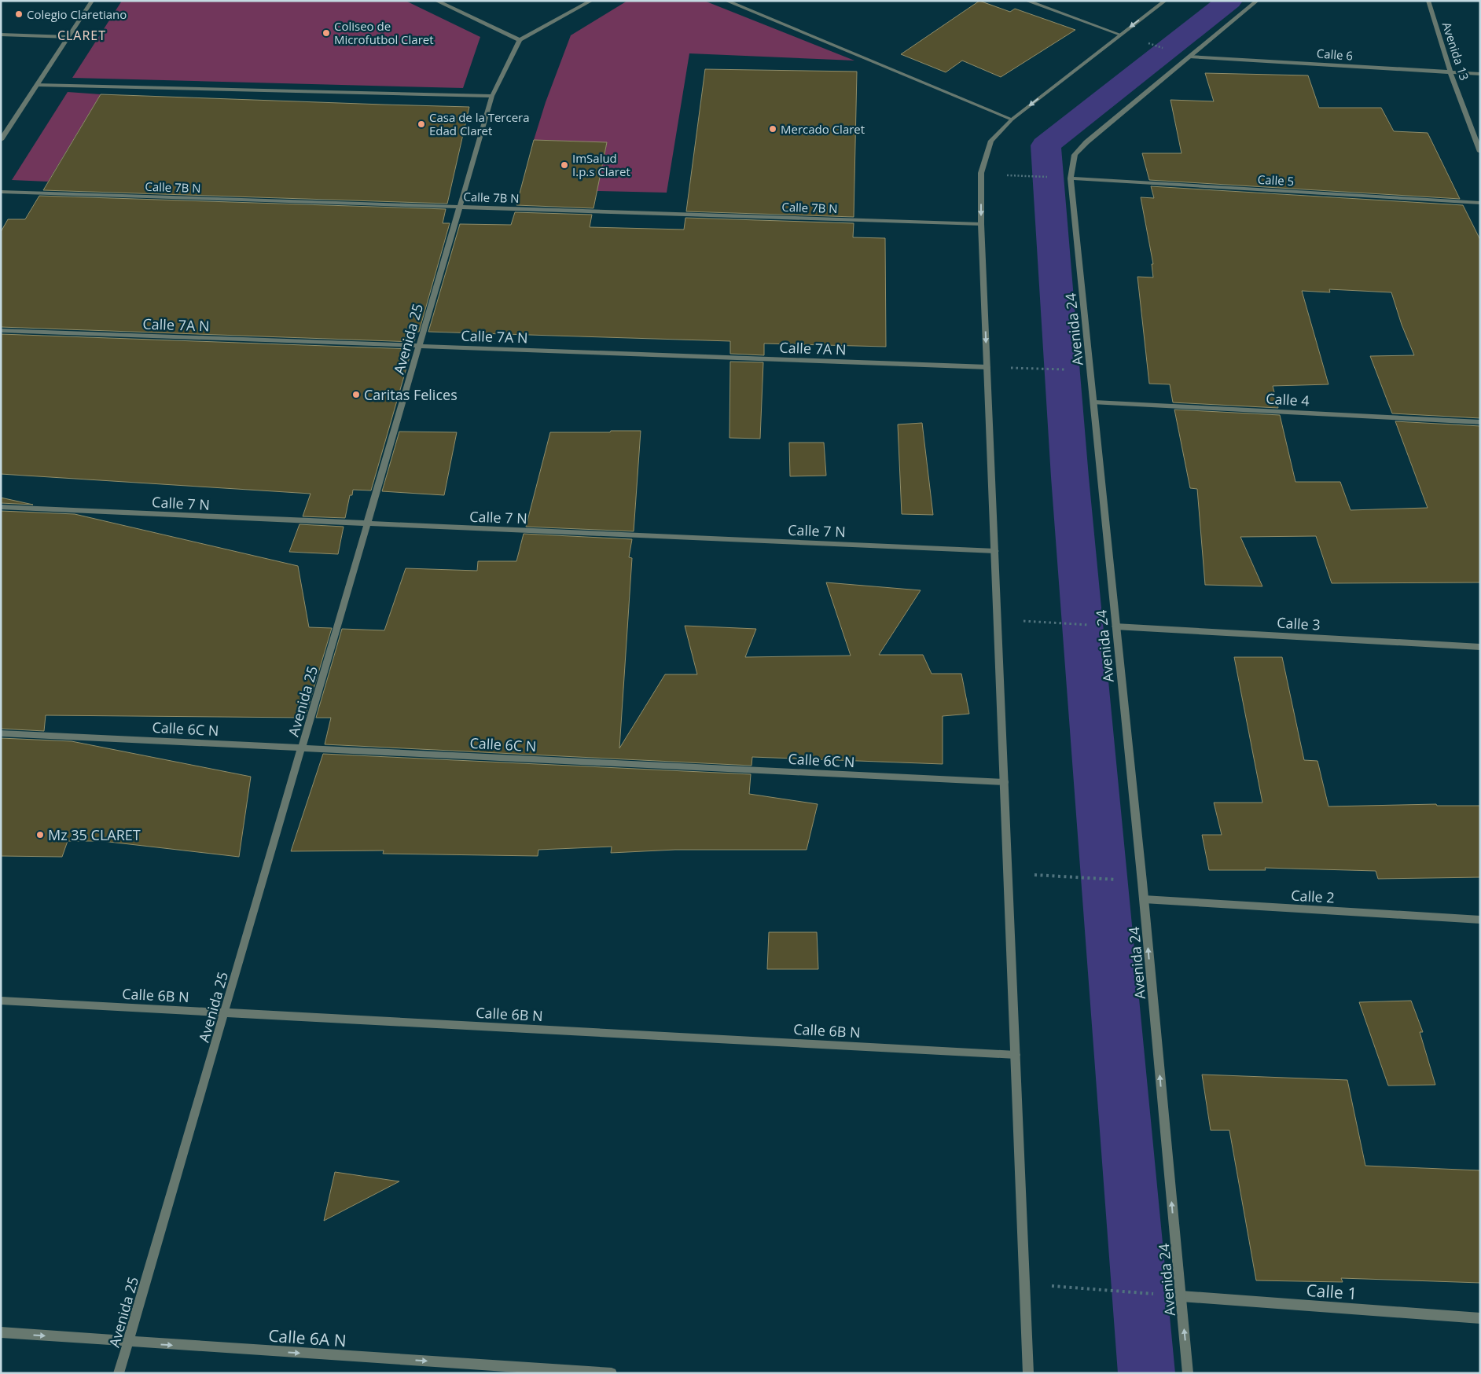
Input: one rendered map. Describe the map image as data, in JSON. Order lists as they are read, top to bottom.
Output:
{
  "streets": {
    "street": [
      "Avenida 13",
      "Calle 6",
      "Calle 5",
      "Calle 7B N",
      "Calle 7A N",
      "Avenida 24",
      "Avenida 25",
      "Calle 4",
      "Calle 7 N",
      "Calle 3",
      "Calle 6C N",
      "Calle 2",
      "Calle 6B N",
      "Calle 1",
      "Calle 6A N"
    ]
  },
  "crossings": [
    ["Avenida 13", "Calle 6"],
    ["Calle 6", "Avenida 24"],
    ["Calle 5", "Avenida 24"],
    ["Calle 7B N", "Avenida 25"],
    ["Calle 7A N", "Avenida 25"],
    ["Avenida 24", "Calle 4"],
    ["Avenida 24", "Calle 3"],
    ["Avenida 24", "Calle 2"],
    ["Avenida 24", "Calle 1"],
    ["Avenida 25", "Calle 7 N"],
    ["Avenida 25", "Calle 6C N"],
    ["Avenida 25", "Calle 6B N"],
    ["Avenida 25", "Calle 6A N"]
  ],
  "one_way": ["Calle 6A N"],
  "districts": ["CLARET"],
  "places": [
    "Colegio Claretiano",
    "Coliseo de Microfutbol Claret",
    "Casa de la Tercera Edad Claret",
    "Mercado Claret",
    "ImSalud I.p.s Claret",
    "Caritas Felices",
    "Mz 35 CLARET"
  ]
}
